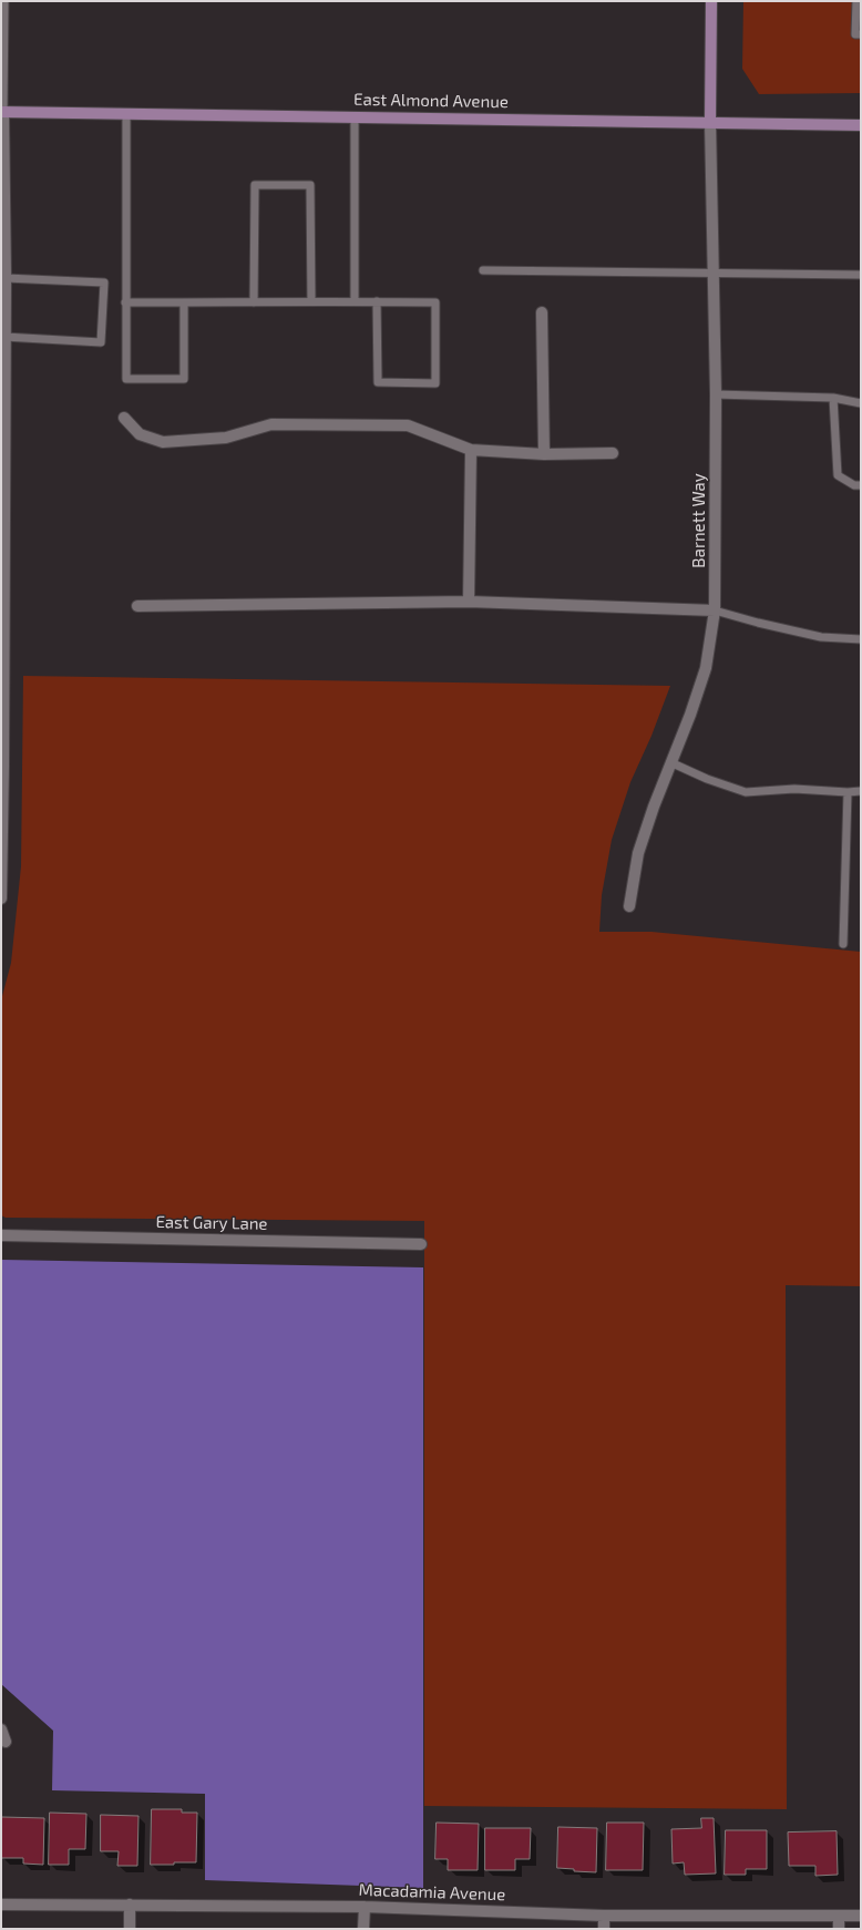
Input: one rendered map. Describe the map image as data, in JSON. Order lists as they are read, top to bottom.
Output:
{
  "streets": {
    "main road": ["East Almond Avenue"],
    "street": ["Barnett Way", "East Gary Lane", "Macadamia Avenue"]
  },
  "crossings": [
    ["East Almond Avenue", "Barnett Way"]
  ]
}
